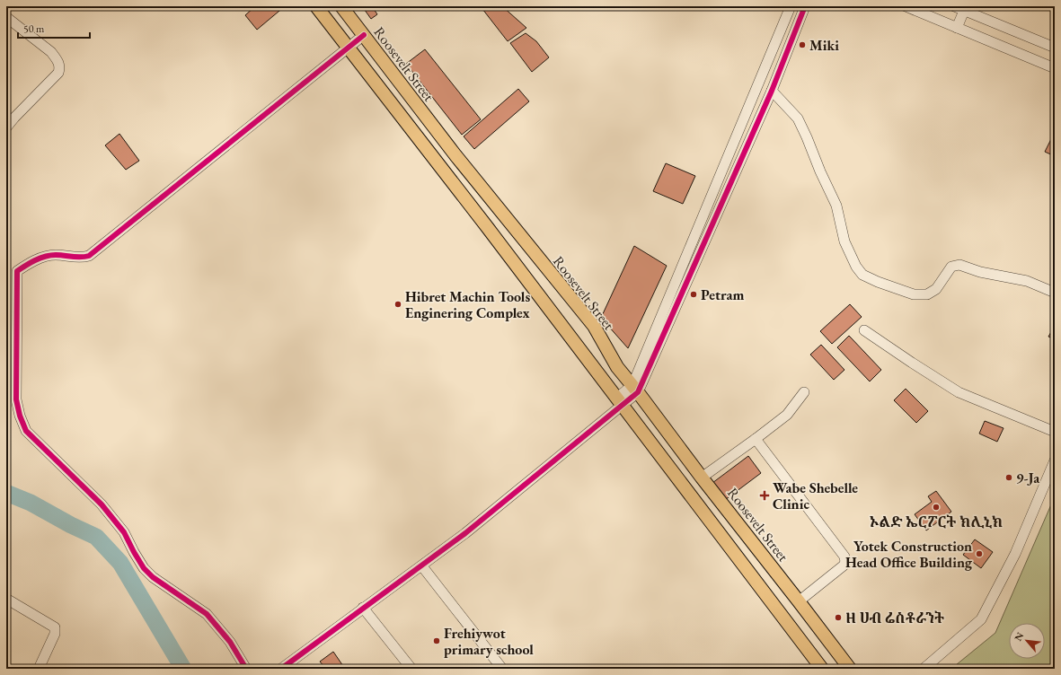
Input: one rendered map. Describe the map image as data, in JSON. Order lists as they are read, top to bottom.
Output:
{
  "streets": {
    "main road": ["Roosevelt Street"]
  },
  "places": {
    "other": [
      "Miki",
      "Petram",
      "Hibret Machin Tools Enginering Complex",
      "9-Ja",
      "ኦልድ ኤርፖርት ክሊኒክ",
      "Yotek Construction Head Office Building",
      "ዘ ሀብ ሬስቶራንት",
      "Frehiywot primary school"
    ],
    "health": ["Wabe Shebelle Clinic"]
  },
  "scale_bar": "50 m",
  "north": "top left"
}
